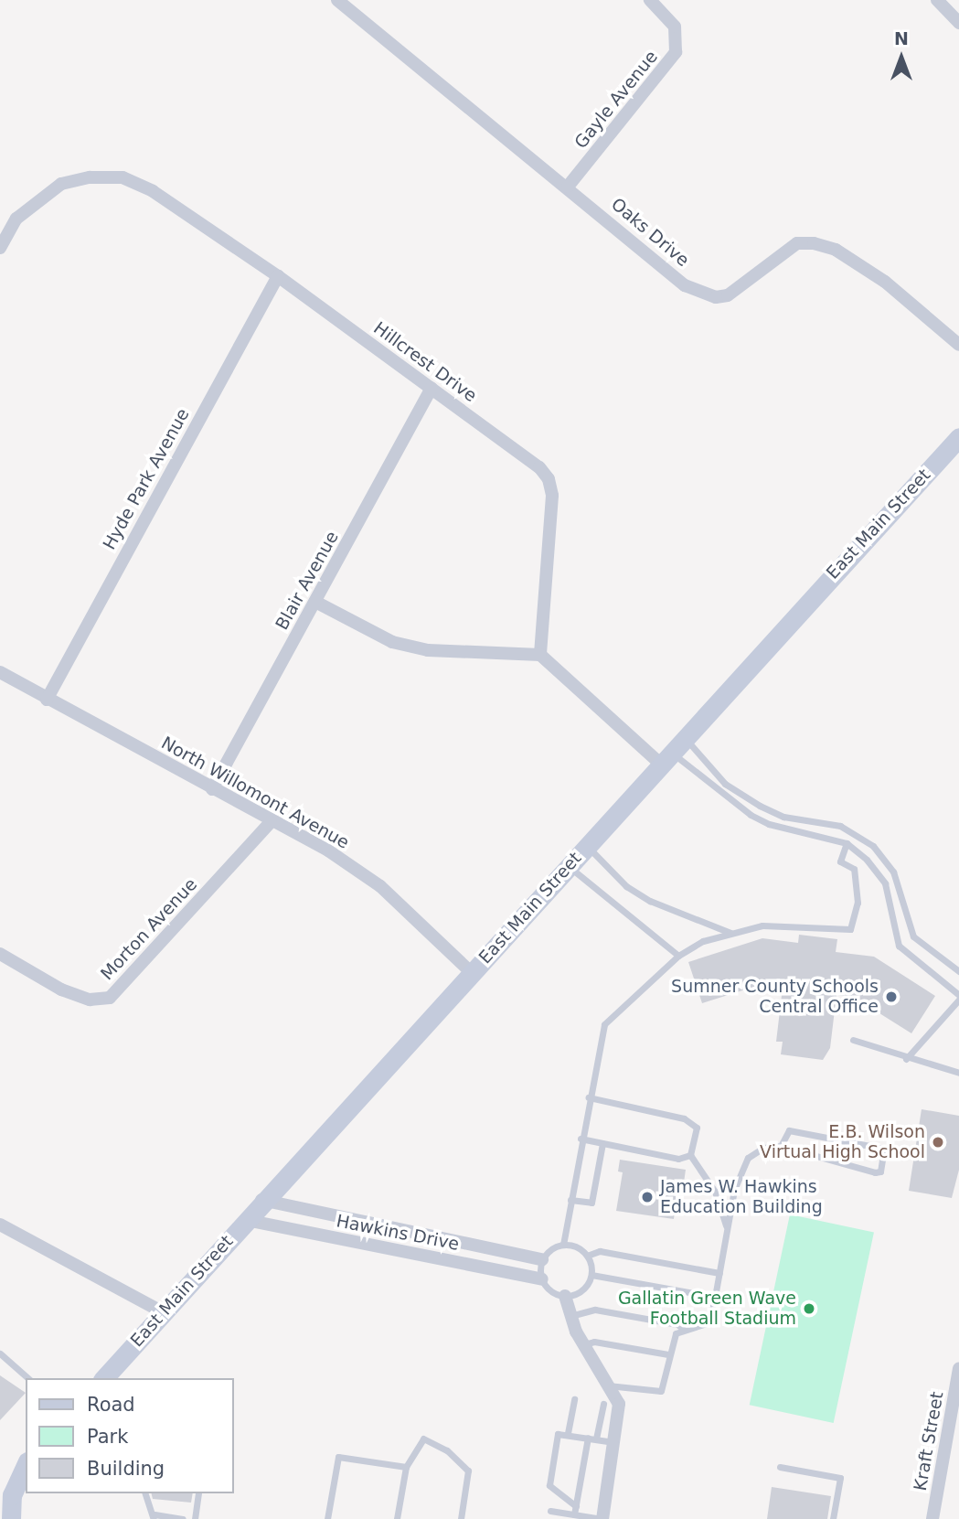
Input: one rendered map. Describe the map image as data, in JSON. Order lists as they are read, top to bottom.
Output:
{
  "streets": {
    "street": [
      "Gayle Avenue",
      "Oaks Drive",
      "Hillcrest Drive",
      "Hyde Park Avenue",
      "East Main Street",
      "Blair Avenue",
      "North Willomont Avenue",
      "Morton Avenue",
      "Hawkins Drive",
      "Kraft Street"
    ]
  },
  "crossings": [
    ["Gayle Avenue", "Oaks Drive"],
    ["Hillcrest Drive", "Hyde Park Avenue"],
    ["Hillcrest Drive", "Blair Avenue"],
    ["Hyde Park Avenue", "North Willomont Avenue"],
    ["East Main Street", "North Willomont Avenue"],
    ["East Main Street", "Hawkins Drive"],
    ["Blair Avenue", "North Willomont Avenue"],
    ["North Willomont Avenue", "Morton Avenue"]
  ],
  "places": [
    "Sumner County Schools Central Office",
    "E.B. Wilson Virtual High School",
    "James W. Hawkins Education Building",
    "Gallatin Green Wave Football Stadium"
  ],
  "legend": ["Road", "Park", "Building"],
  "north": "top"
}
